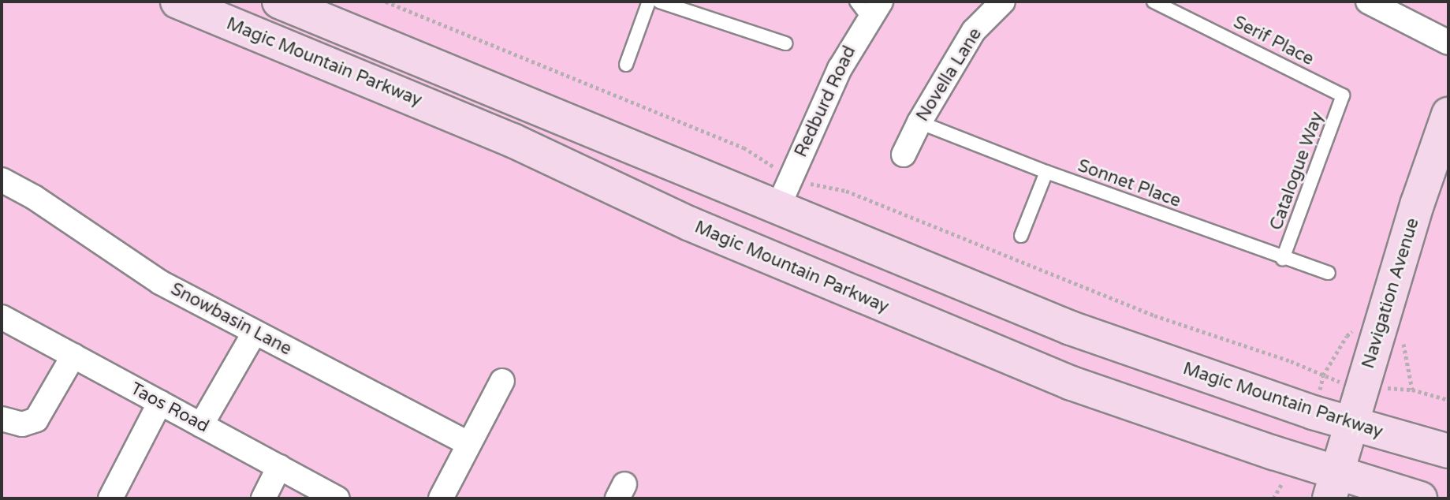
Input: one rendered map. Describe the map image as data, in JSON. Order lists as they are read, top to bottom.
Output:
{
  "streets": {
    "street": [
      "Magic Mountain Parkway",
      "Novella Lane",
      "Redburd Road",
      "Navigation Avenue",
      "Snowbasin Lane",
      "Taos Road"
    ],
    "lane": ["Serif Place", "Catalogue Way", "Sonnet Place"]
  },
  "crossings": [
    ["Serif Place", "Catalogue Way"],
    ["Magic Mountain Parkway", "Redburd Road"],
    ["Magic Mountain Parkway", "Navigation Avenue"],
    ["Novella Lane", "Sonnet Place"],
    ["Catalogue Way", "Sonnet Place"]
  ]
}
